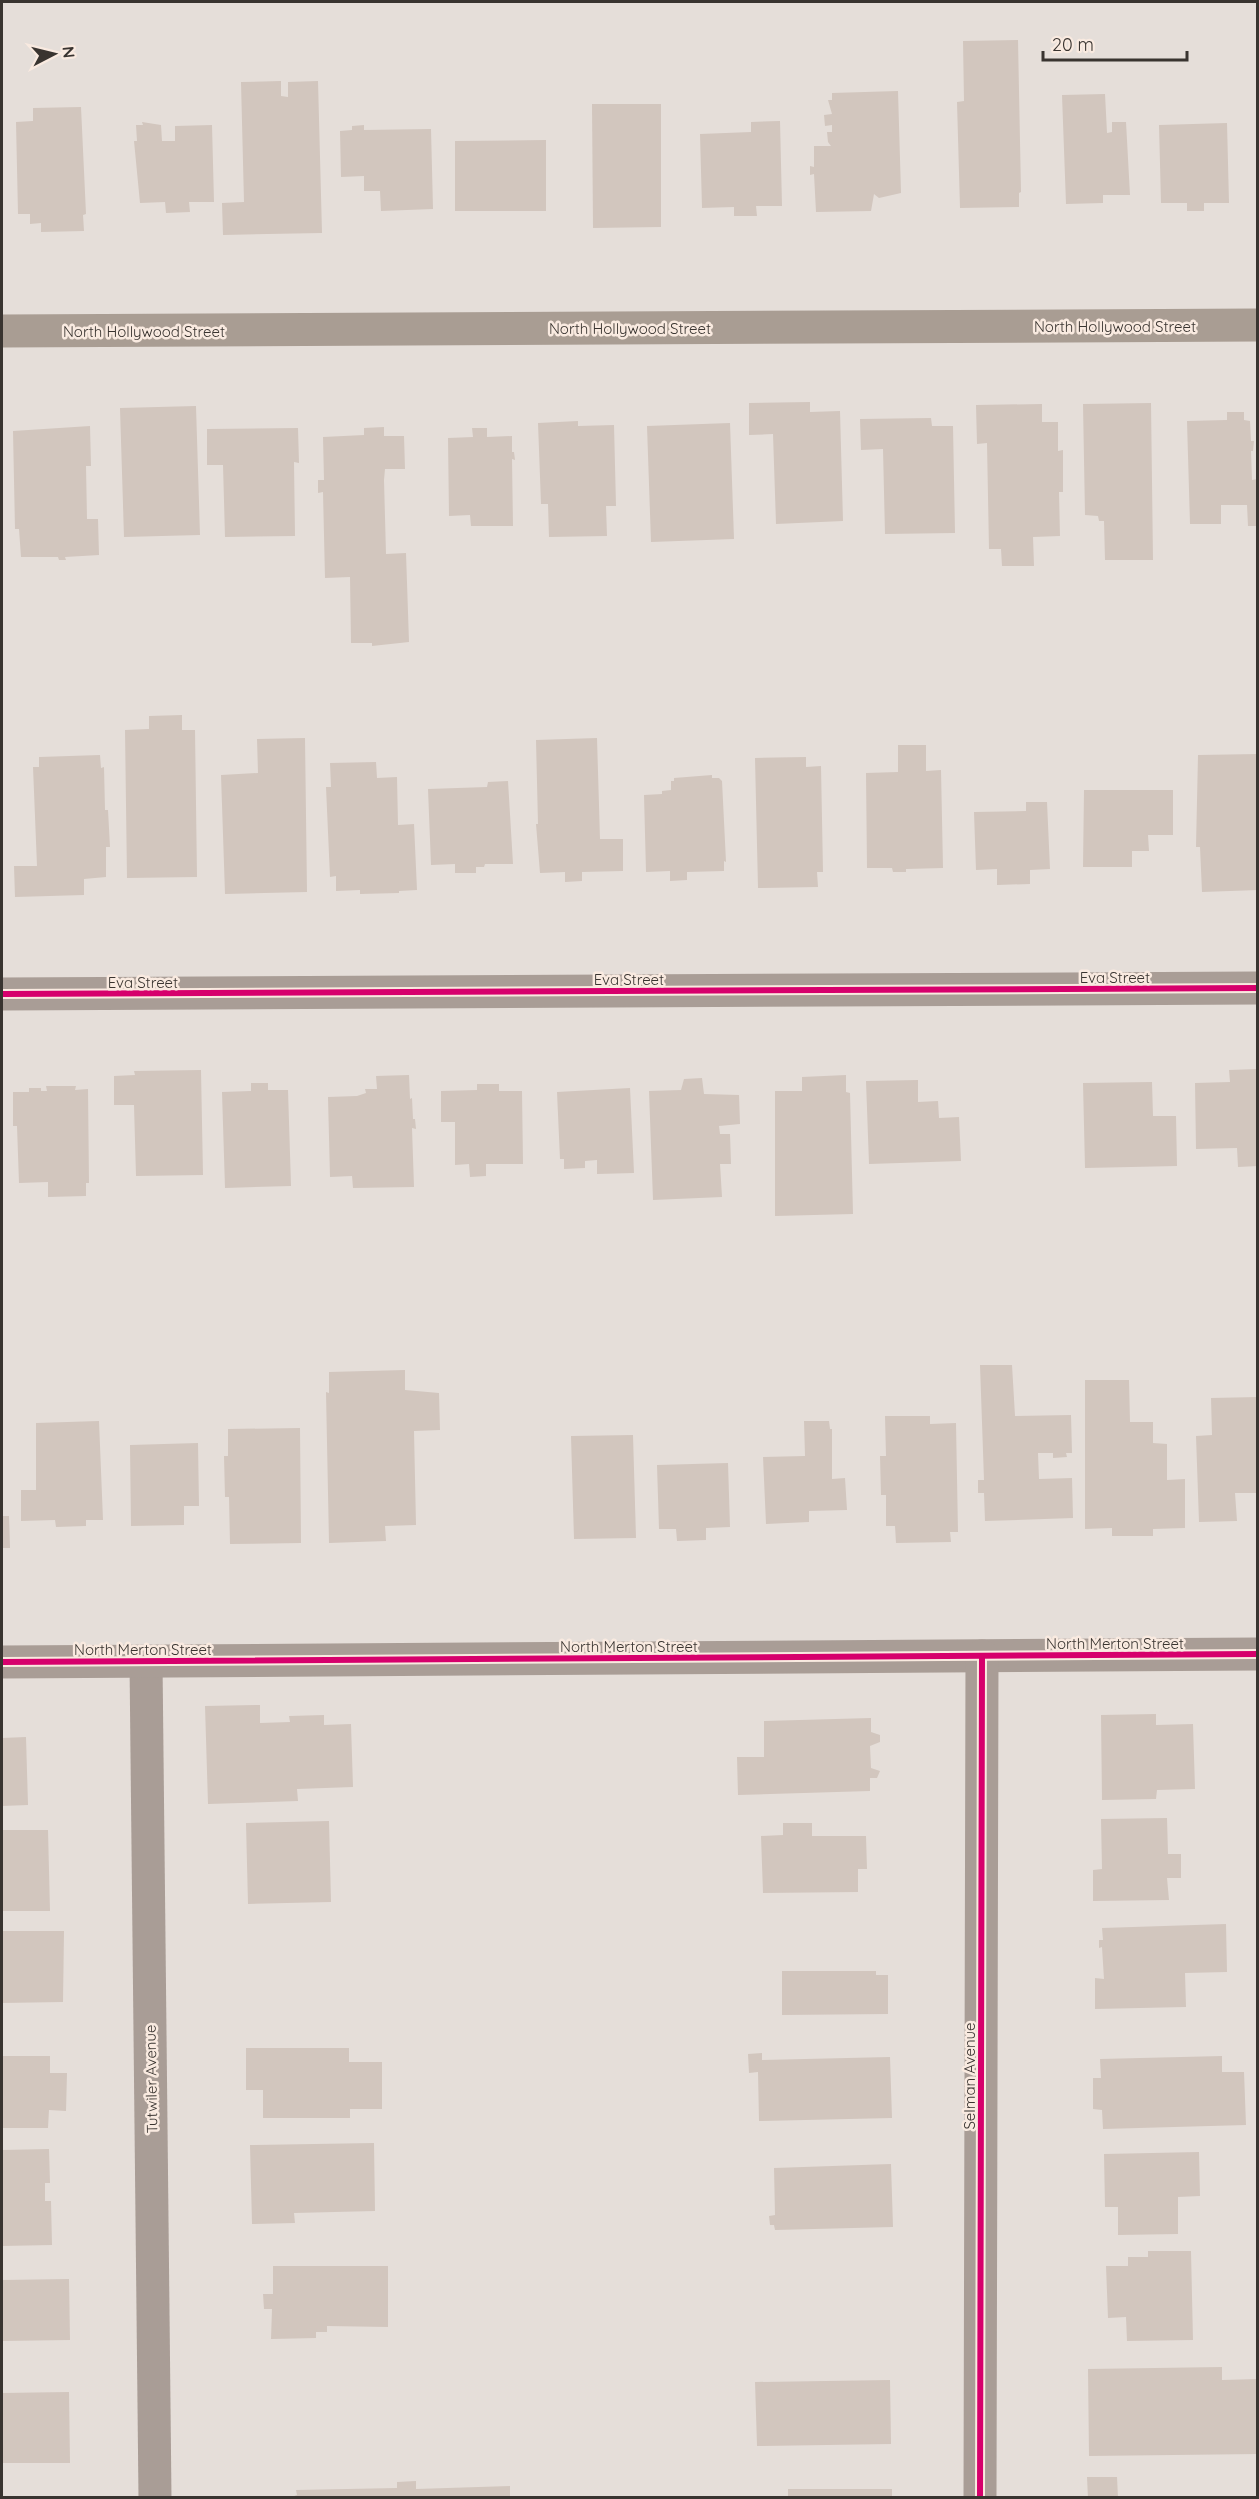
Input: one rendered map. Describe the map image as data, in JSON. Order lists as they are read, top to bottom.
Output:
{
  "streets": {
    "main road": ["North Hollywood Street"],
    "street": [
      "Eva Street",
      "North Merton Street",
      "Selman Avenue",
      "Tutwiler Avenue"
    ]
  },
  "crossings": [
    ["North Merton Street", "Selman Avenue"],
    ["North Merton Street", "Tutwiler Avenue"]
  ],
  "scale_bar": "20 m",
  "north": "right"
}
